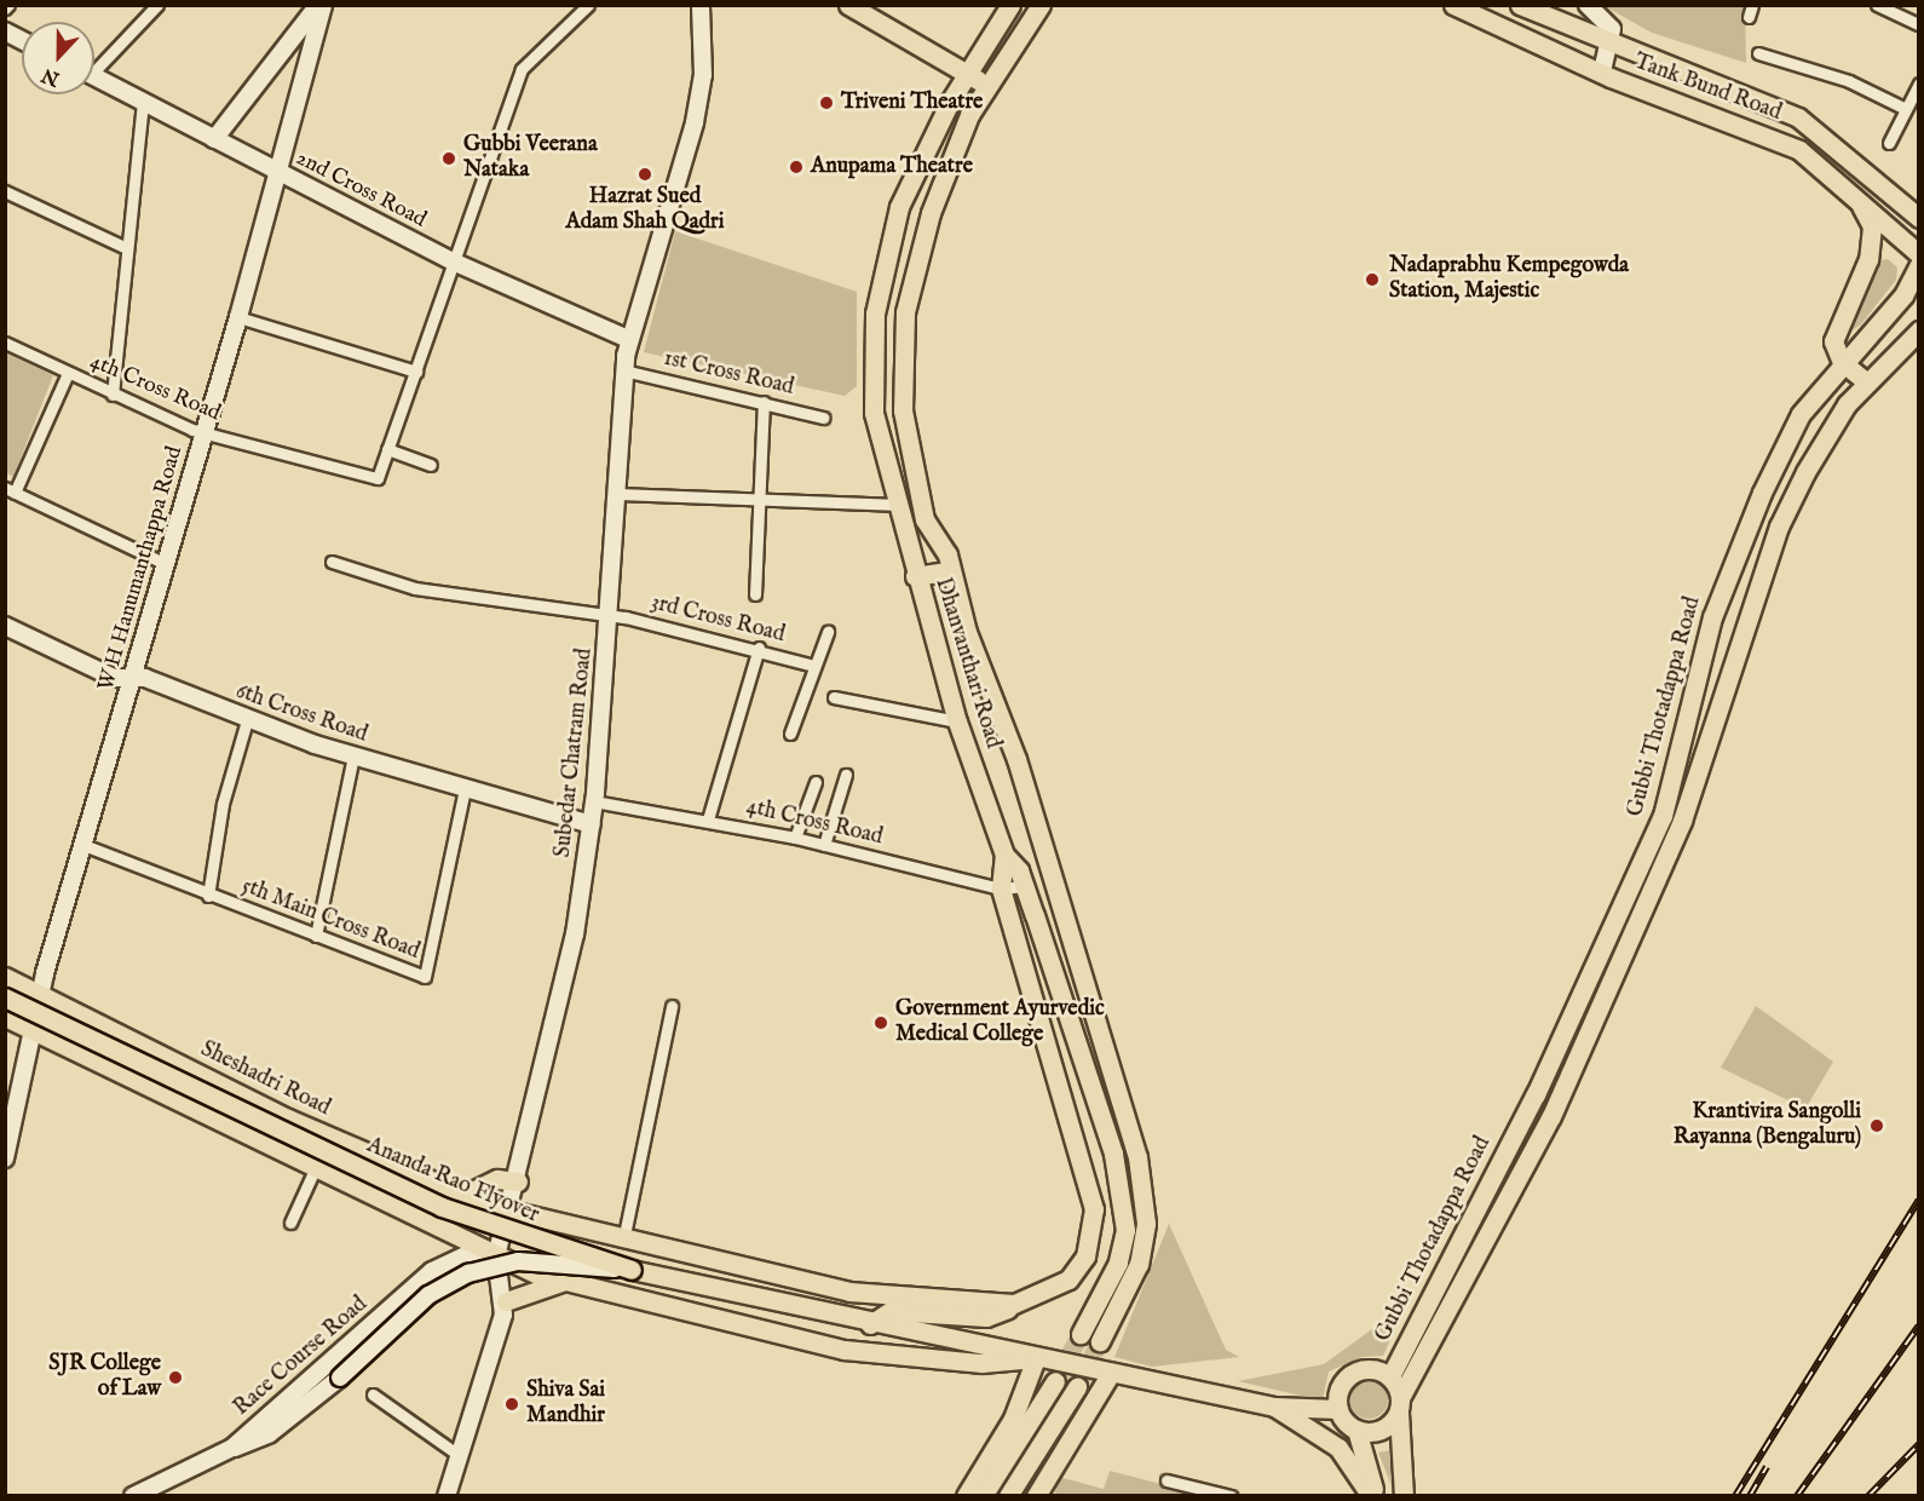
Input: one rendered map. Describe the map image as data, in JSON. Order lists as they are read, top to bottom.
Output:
{
  "streets": {
    "main road": [
      "Tank Bund Road",
      "Dhanvanthari Road",
      "Gubbi Thotadappa Road",
      "Sheshadri Road",
      "Ananda Rao Flyover"
    ],
    "street": [
      "2nd Cross Road",
      "1st Cross Road",
      "4th Cross Road",
      "W H Hanumanthappa Road",
      "3rd Cross Road",
      "6th Cross Road",
      "Subedar Chatram Road",
      "5th Main Cross Road",
      "Race Course Road"
    ]
  },
  "crossings": [
    ["2nd Cross Road", "W H Hanumanthappa Road"],
    ["2nd Cross Road", "Subedar Chatram Road"],
    ["1st Cross Road", "Subedar Chatram Road"],
    ["4th Cross Road", "W H Hanumanthappa Road"],
    ["4th Cross Road", "Dhanvanthari Road"],
    ["4th Cross Road", "Subedar Chatram Road"],
    ["W H Hanumanthappa Road", "6th Cross Road"],
    ["W H Hanumanthappa Road", "5th Main Cross Road"],
    ["W H Hanumanthappa Road", "Sheshadri Road"],
    ["3rd Cross Road", "Subedar Chatram Road"],
    ["6th Cross Road", "Subedar Chatram Road"],
    ["6th Cross Road", "5th Main Cross Road"],
    ["Subedar Chatram Road", "Sheshadri Road"],
    ["Subedar Chatram Road", "Race Course Road"]
  ],
  "places": [
    "Triveni Theatre",
    "Gubbi Veerana Nataka",
    "Anupama Theatre",
    "Hazrat Sued Adam Shah Qadri",
    "Nadaprabhu Kempegowda Station, Majestic",
    "Government Ayurvedic Medical College",
    "Krantivira Sangolli Rayanna (Bengaluru)",
    "SJR College of Law",
    "Shiva Sai Mandhir"
  ],
  "north": "bottom"
}
